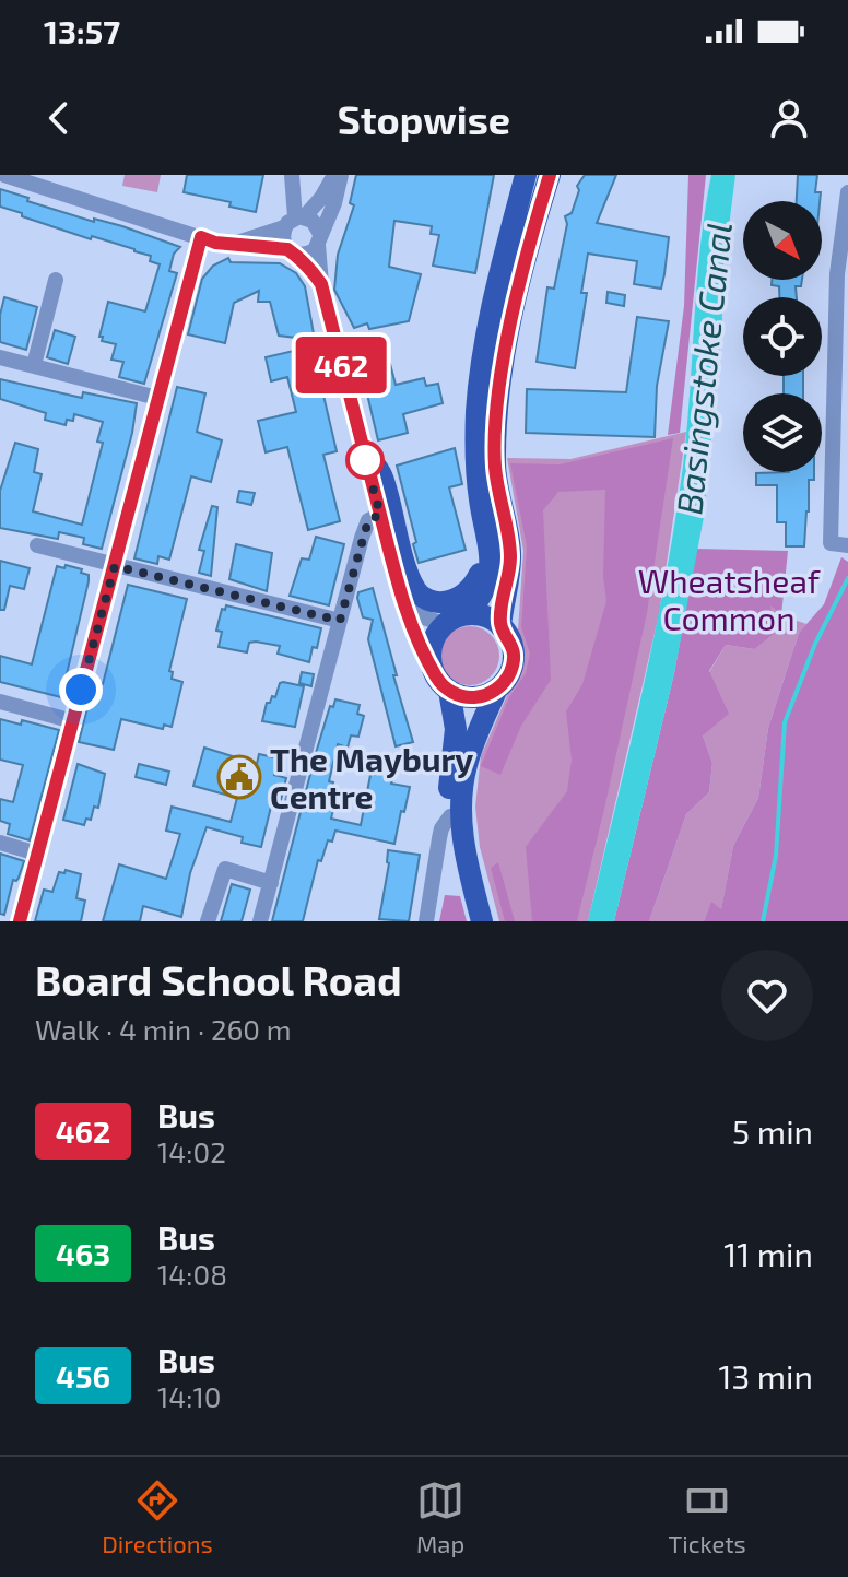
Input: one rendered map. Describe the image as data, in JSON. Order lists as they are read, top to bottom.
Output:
{
  "water": ["Basingstoke Canal"],
  "parks": ["Wheatsheaf Common"],
  "places": {
    "public building": ["The Maybury Centre"]
  },
  "lines": ["bus line 462"],
  "north": "bottom right",
  "page": {
    "status": "13:57",
    "header": "Stopwise",
    "on_map": "462",
    "heading": ["Board School Road", "Walk · 4 min · 260 m"],
    "list": [
      {
        "mark": "462",
        "name": "Bus",
        "note": "14:02",
        "value": "5 min"
      },
      {
        "mark": "463",
        "name": "Bus",
        "note": "14:08",
        "value": "11 min"
      },
      {
        "mark": "456",
        "name": "Bus",
        "note": "14:10",
        "value": "13 min"
      }
    ],
    "tabs": ["Directions", "Map", "Tickets"]
  }
}
